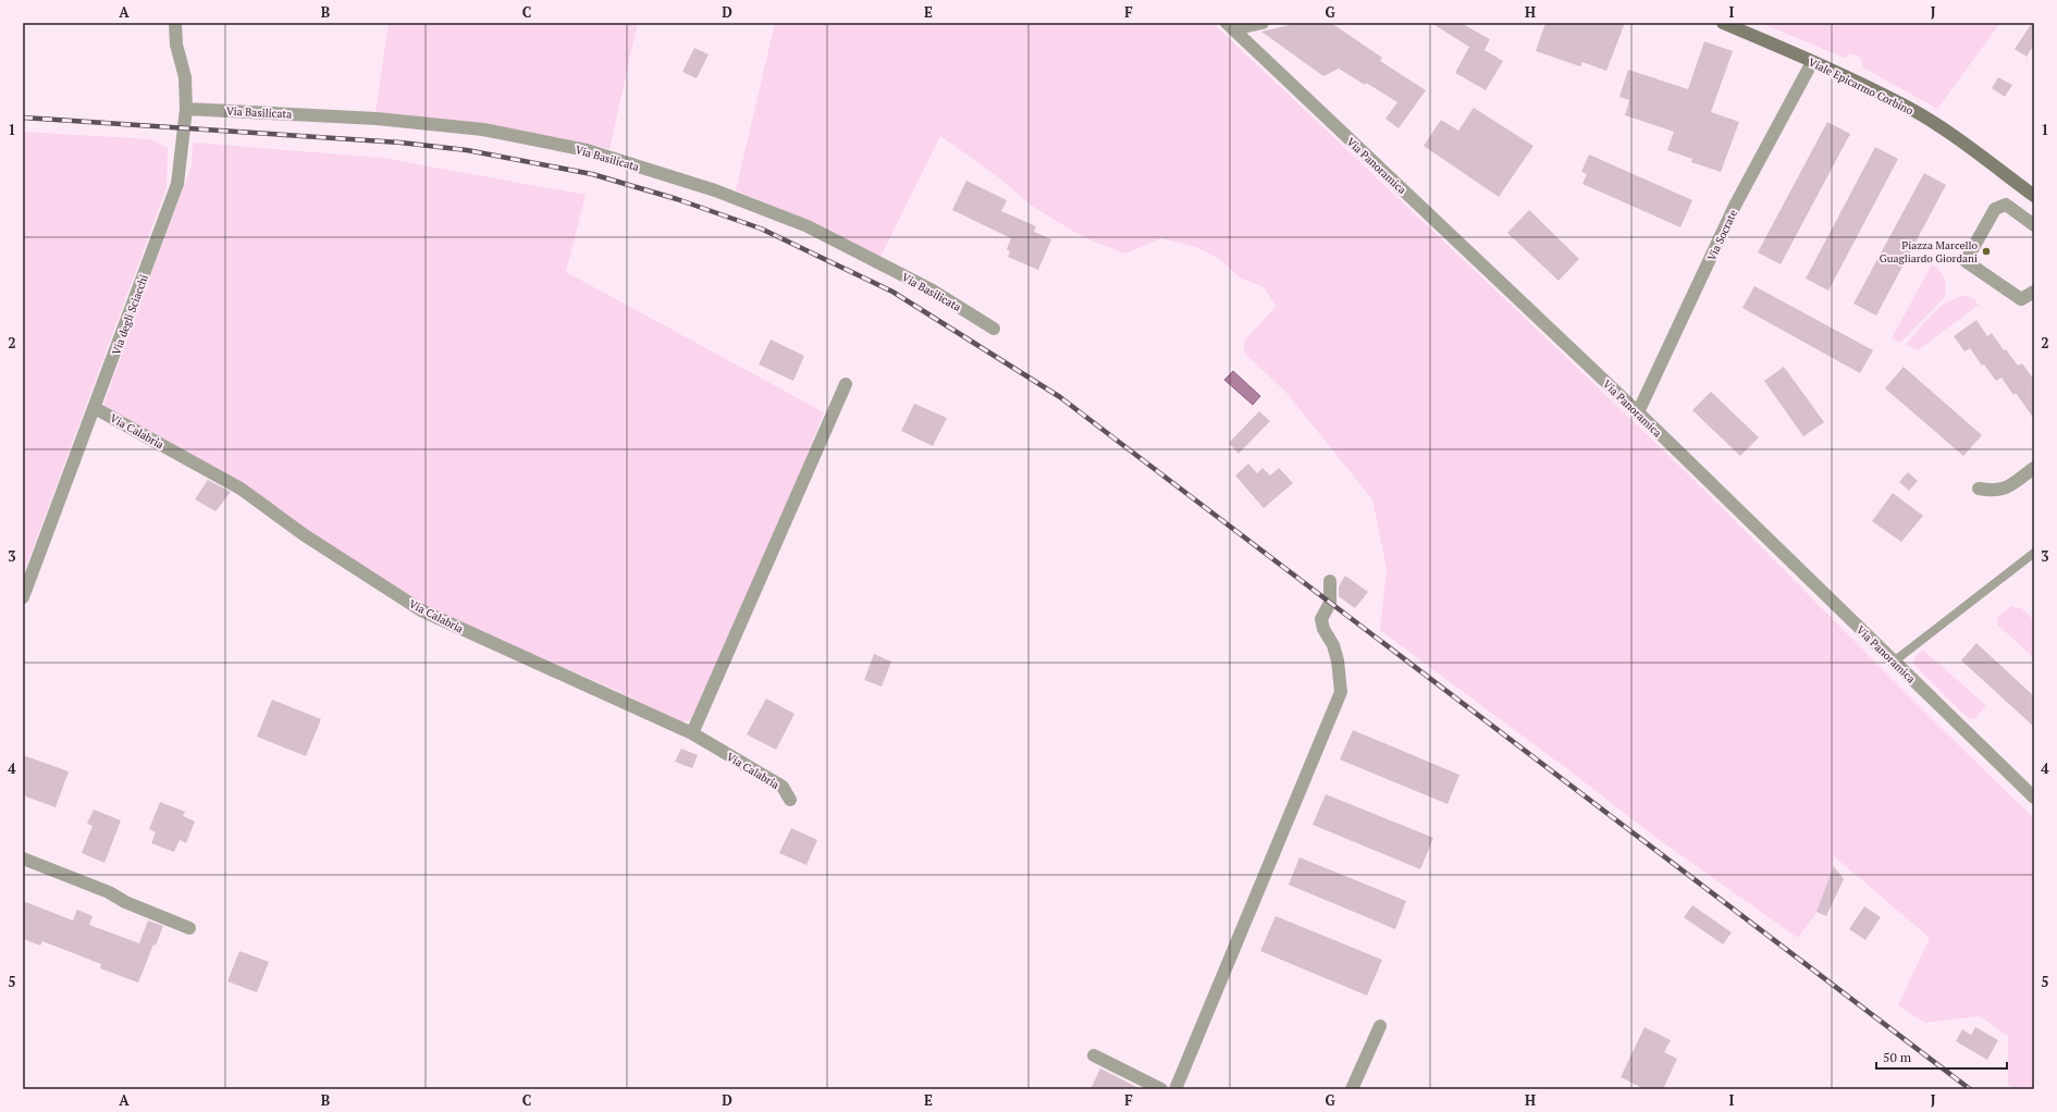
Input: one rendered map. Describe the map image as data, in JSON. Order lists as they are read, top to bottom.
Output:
{
  "streets": {
    "main road": ["Viale Epicarmo Corbino"],
    "street": [
      "Via Basilicata",
      "Via Panoramica",
      "Via Socrate",
      "Via degli Sciacchi",
      "Via Calabria"
    ]
  },
  "crossings": [
    ["Viale Epicarmo Corbino", "Via Socrate"],
    ["Via Basilicata", "Via degli Sciacchi"],
    ["Via Panoramica", "Via Socrate"],
    ["Via degli Sciacchi", "Via Calabria"]
  ],
  "places": ["Piazza Marcello Guagliardo Giordani"],
  "scale_bar": "50 m",
  "grid": {
    "columns": [
      "A",
      "B",
      "C",
      "D",
      "E",
      "F",
      "G",
      "H",
      "I",
      "J"
    ],
    "rows": [
      "1",
      "2",
      "3",
      "4",
      "5"
    ]
  }
}
